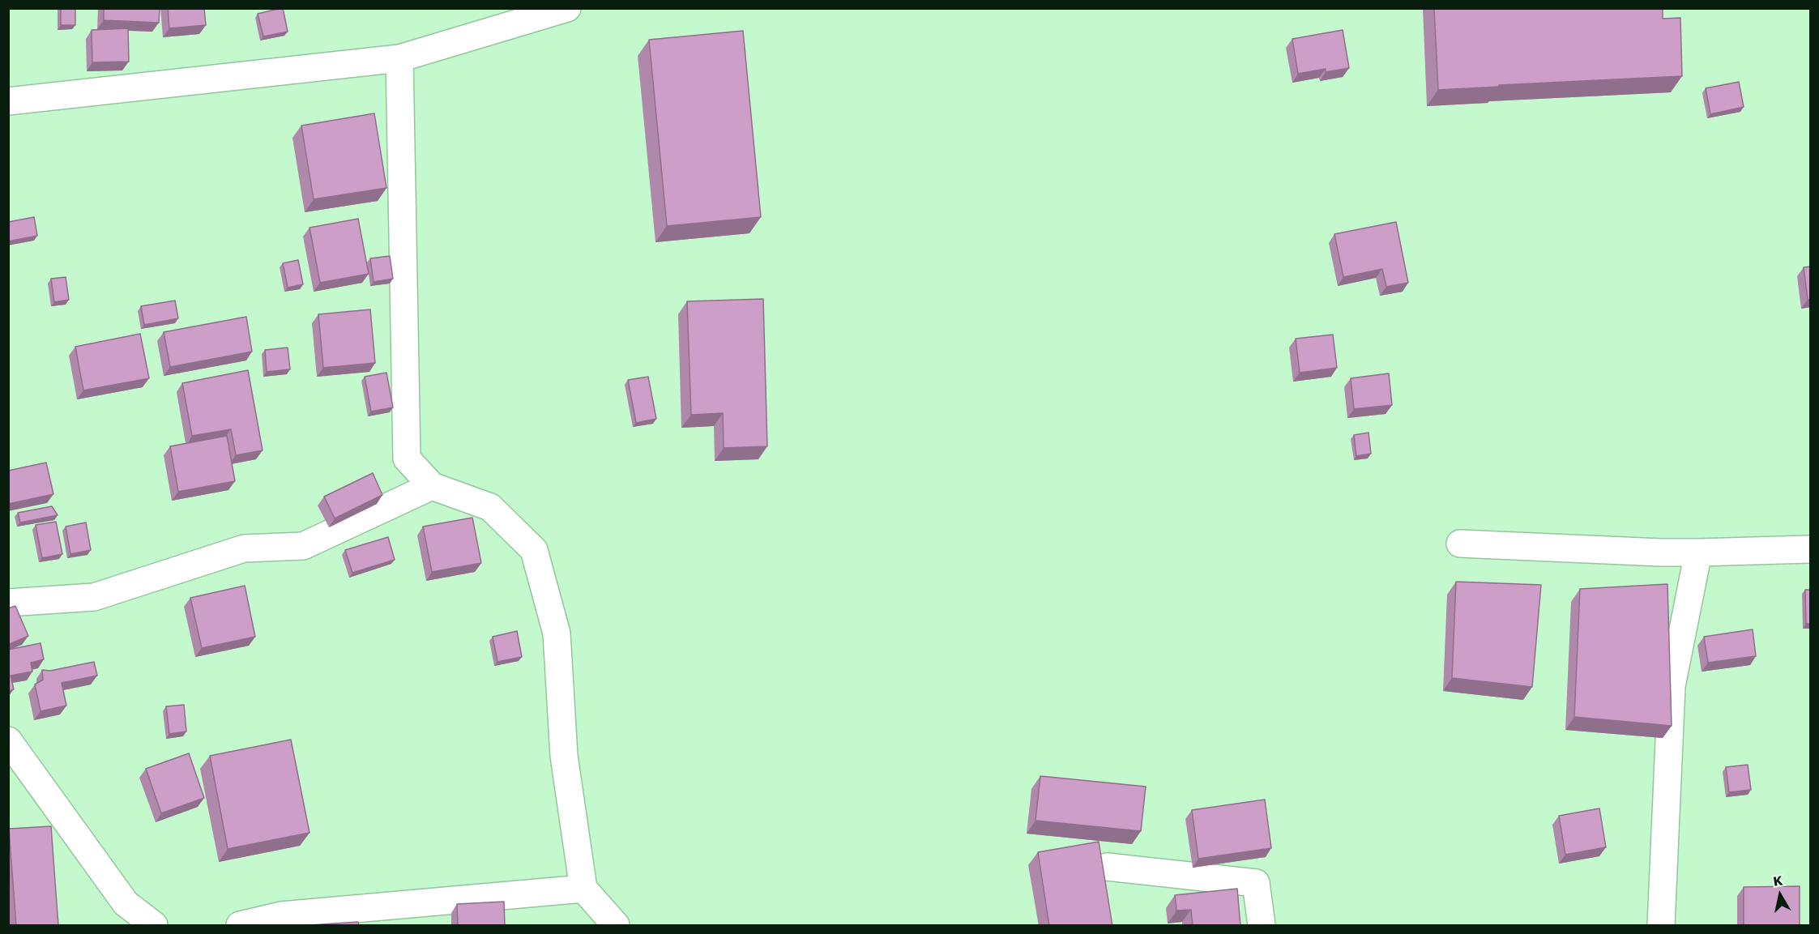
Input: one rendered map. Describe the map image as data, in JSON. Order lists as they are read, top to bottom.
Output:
{
  "north": "top"
}
